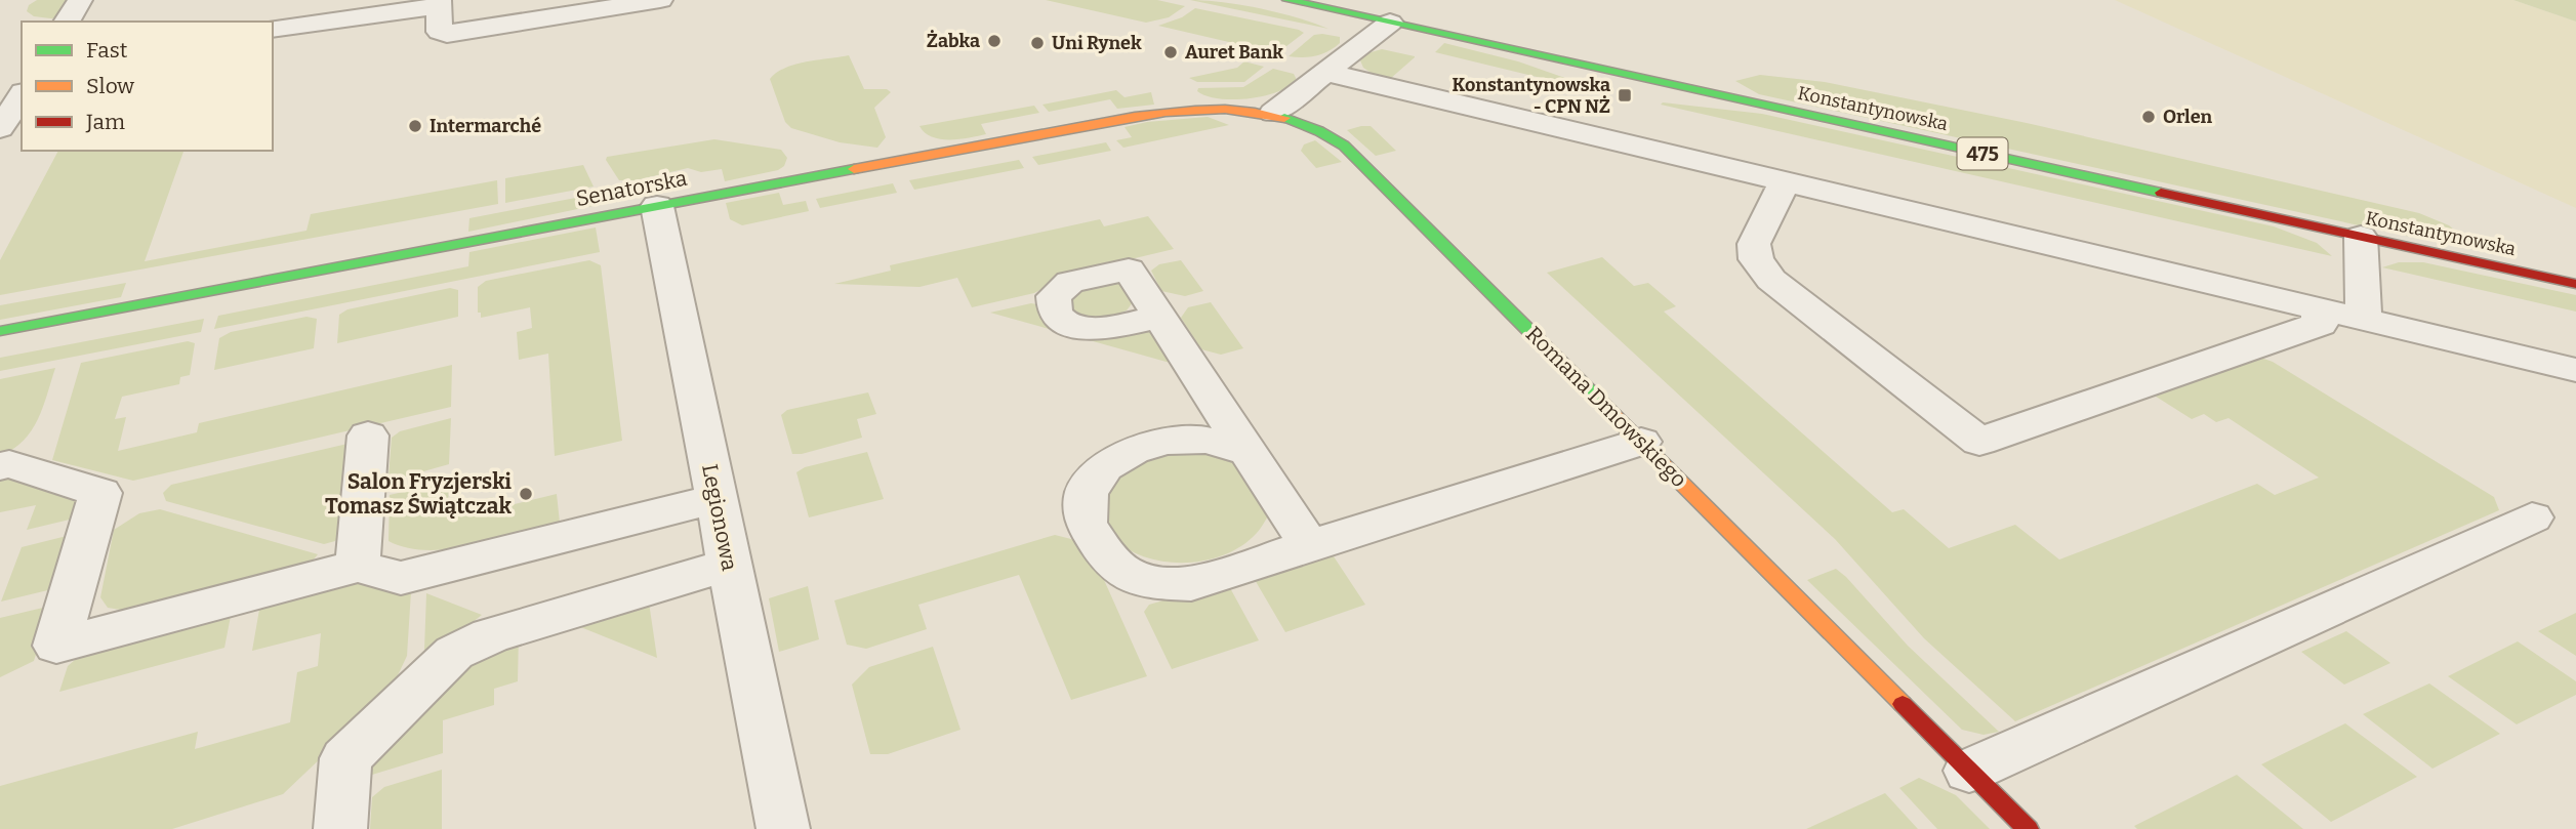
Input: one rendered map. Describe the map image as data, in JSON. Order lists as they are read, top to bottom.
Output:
{
  "streets": {
    "street": [
      "Konstantynowska",
      "475",
      "Senatorska",
      "Romana Dmowskiego",
      "Legionowa"
    ]
  },
  "crossings": [
    ["Senatorska", "Romana Dmowskiego"],
    ["Senatorska", "Legionowa"]
  ],
  "places": {
    "other": [
      "Żabka",
      "Uni Rynek",
      "Auret Bank",
      "Orlen",
      "Intermarché",
      "Salon Fryzjerski Tomasz Świątczak"
    ],
    "transit": ["Konstantynowska - CPN NŻ"]
  },
  "legend": ["Fast", "Slow", "Jam"]
}
